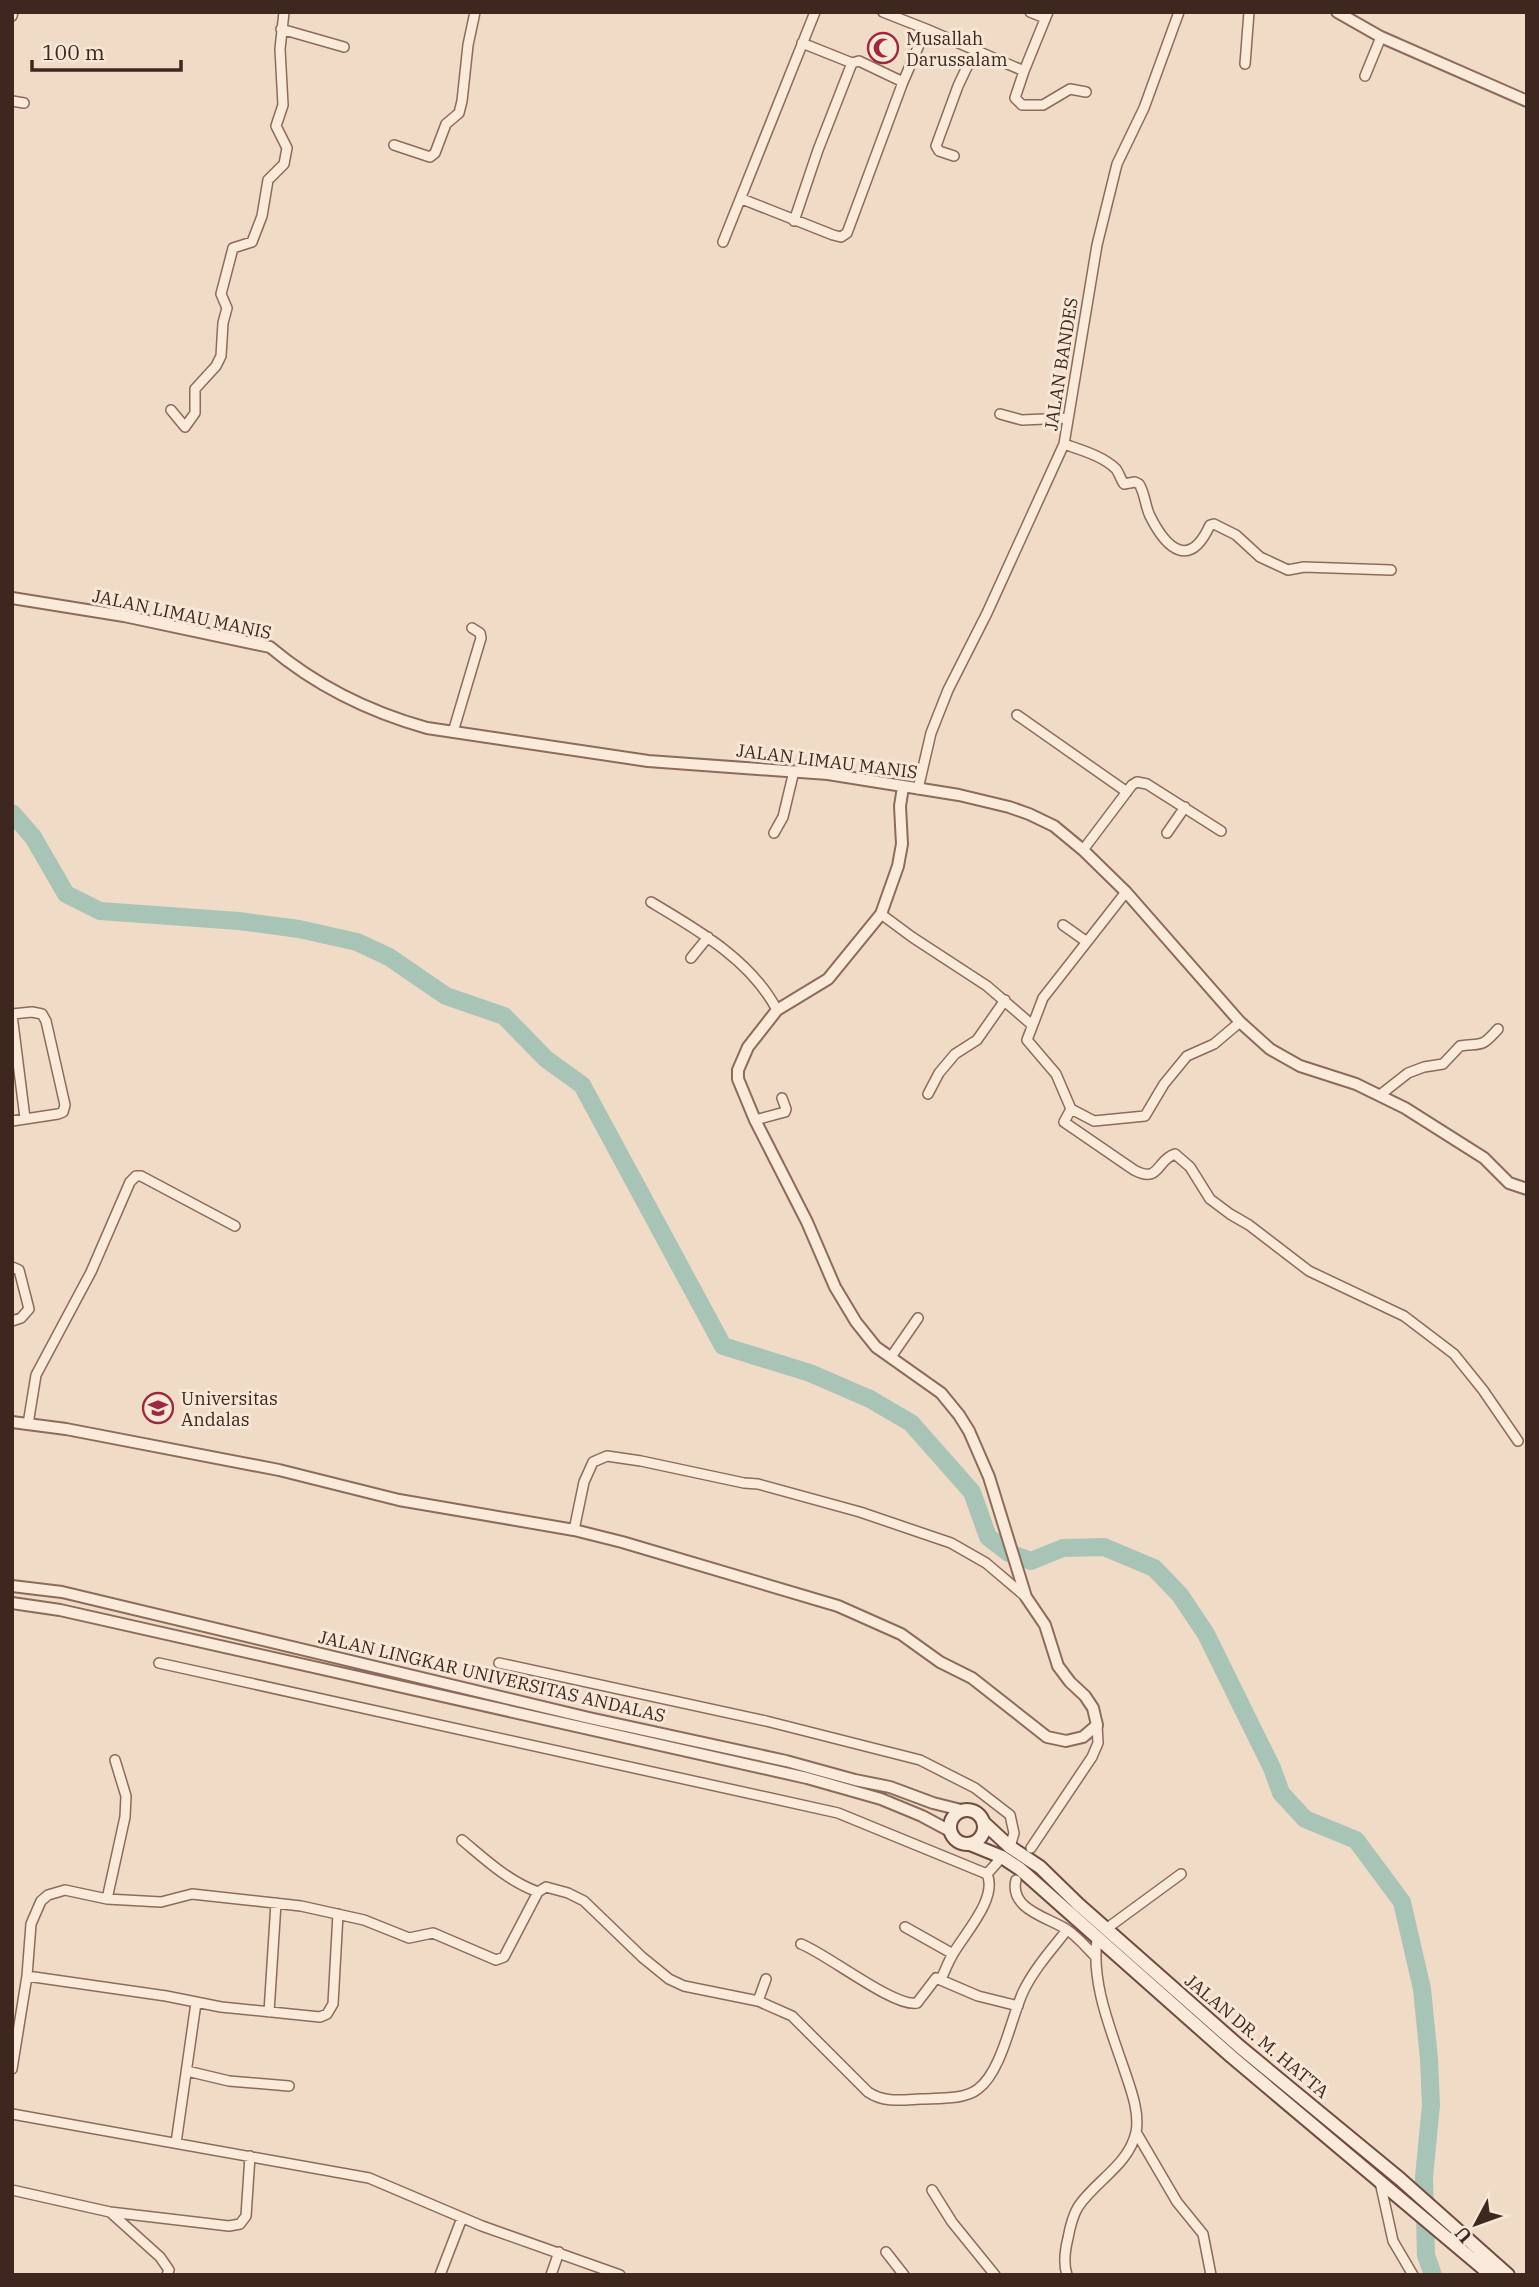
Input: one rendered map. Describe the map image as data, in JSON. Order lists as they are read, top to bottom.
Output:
{
  "streets": {
    "main road": ["JALAN DR. M. HATTA"],
    "street": ["JALAN BANDES", "JALAN LIMAU MANIS", "JALAN LINGKAR UNIVERSITAS ANDALAS"]
  },
  "crossings": [
    ["JALAN BANDES", "JALAN LIMAU MANIS"],
    ["JALAN LINGKAR UNIVERSITAS ANDALAS", "JALAN DR. M. HATTA"]
  ],
  "places": {
    "mosque": ["Musallah Darussalam"],
    "school or university": ["Universitas Andalas"]
  },
  "scale_bar": "100 m",
  "north": "bottom left"
}
